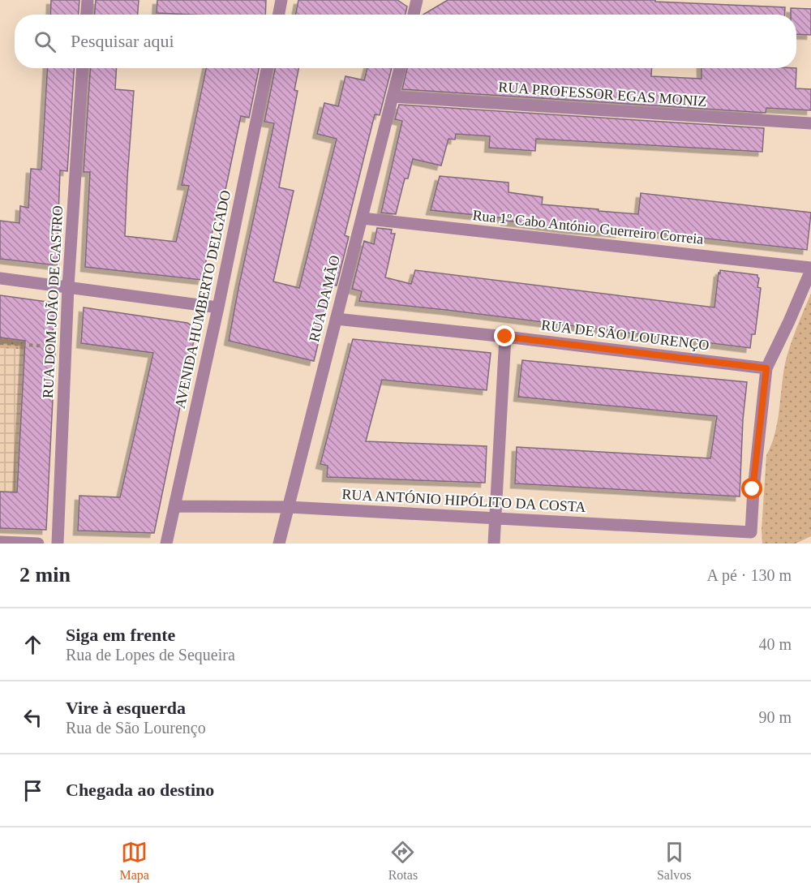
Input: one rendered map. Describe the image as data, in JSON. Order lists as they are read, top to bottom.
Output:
{
  "streets": {
    "street": [
      "RUA PROFESSOR EGAS MONIZ",
      "Rua 1º Cabo António Guerreiro Correia",
      "RUA DAMÃO",
      "AVENIDA HUMBERTO DELGADO",
      "RUA DOM JOÃO DE CASTRO",
      "RUA DE SÃO LOURENÇO",
      "RUA ANTÓNIO HIPÓLITO DA COSTA"
    ]
  },
  "crossings": [
    ["RUA PROFESSOR EGAS MONIZ", "RUA DAMÃO"],
    ["Rua 1º Cabo António Guerreiro Correia", "RUA DAMÃO"],
    ["RUA DAMÃO", "RUA DE SÃO LOURENÇO"],
    ["RUA DAMÃO", "RUA ANTÓNIO HIPÓLITO DA COSTA"],
    ["AVENIDA HUMBERTO DELGADO", "RUA ANTÓNIO HIPÓLITO DA COSTA"],
    ["RUA DE SÃO LOURENÇO", "RUA ANTÓNIO HIPÓLITO DA COSTA"]
  ],
  "page": {
    "search": "Pesquisar aqui",
    "heading": ["2 min", "A pé · 130 m"],
    "list": [
      ["Siga em frente", "Rua de Lopes de Sequeira", "40 m"],
      ["Vire à esquerda", "Rua de São Lourenço", "90 m"],
      "Chegada ao destino"
    ],
    "nav": ["Mapa", "Rotas", "Salvos"]
  }
}
